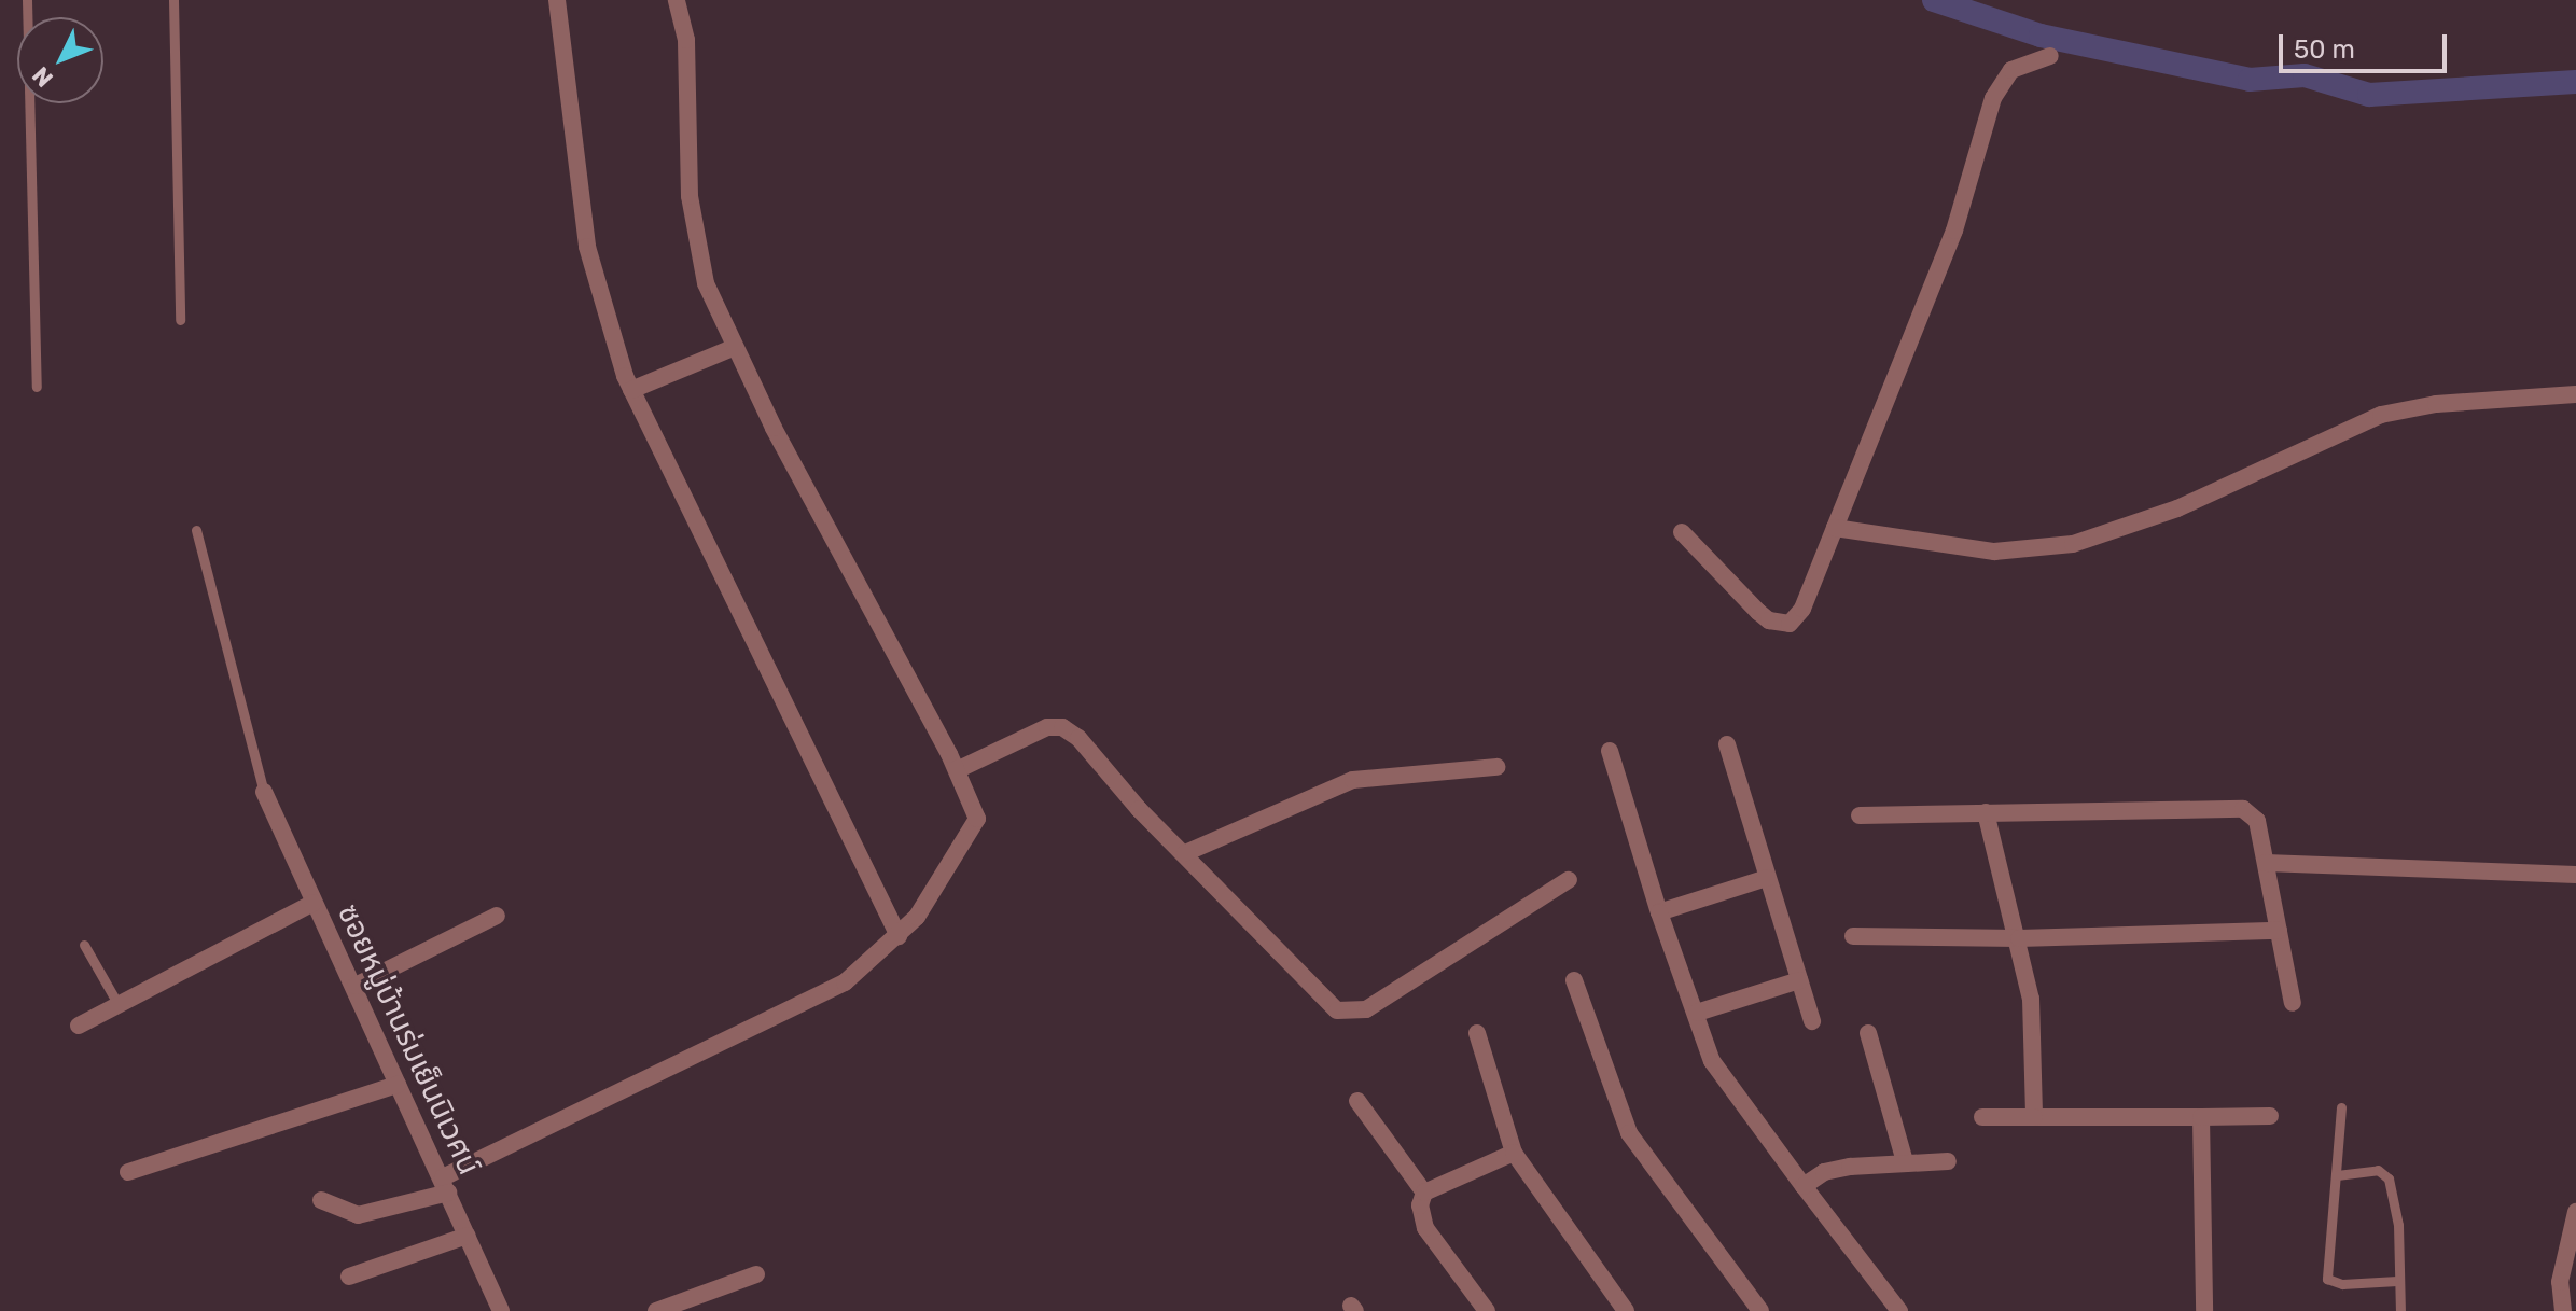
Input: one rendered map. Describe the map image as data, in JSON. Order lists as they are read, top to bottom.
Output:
{
  "streets": {
    "street": ["ซอยหมู่บ้านร่มเย็นนิเวศน์"]
  },
  "scale_bar": "50 m",
  "north": "bottom left"
}
